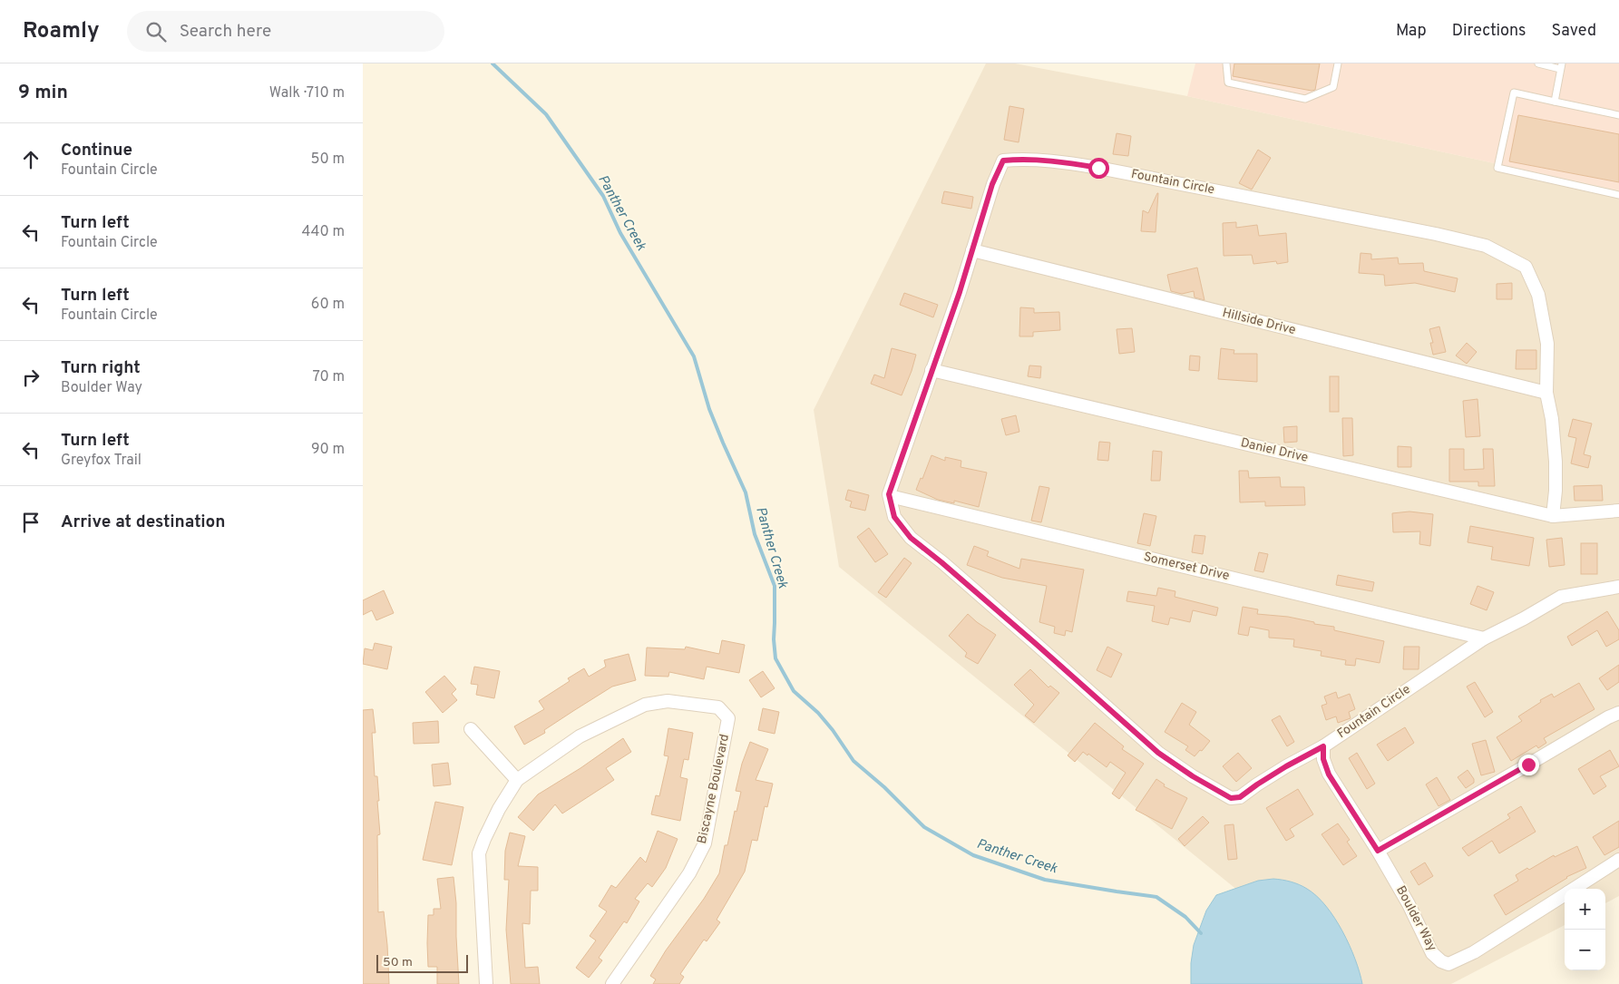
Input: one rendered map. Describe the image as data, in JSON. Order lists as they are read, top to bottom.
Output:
{
  "streets": {
    "street": [
      "Fountain Circle",
      "Hillside Drive",
      "Daniel Drive",
      "Somerset Drive",
      "Biscayne Boulevard",
      "Boulder Way"
    ]
  },
  "crossings": [
    ["Fountain Circle", "Hillside Drive"],
    ["Fountain Circle", "Daniel Drive"],
    ["Fountain Circle", "Somerset Drive"],
    ["Fountain Circle", "Boulder Way"]
  ],
  "water": ["Panther Creek"],
  "scale_bar": "50 m",
  "page": {
    "header": "Roamly",
    "search": "Search here",
    "nav": ["Map", "Directions", "Saved"],
    "heading": ["9 min", "Walk · 710 m"],
    "list": [
      ["Continue", "Fountain Circle", "50 m"],
      ["Turn left", "Fountain Circle", "440 m"],
      ["Turn left", "Fountain Circle", "60 m"],
      ["Turn right", "Boulder Way", "70 m"],
      ["Turn left", "Greyfox Trail", "90 m"],
      "Arrive at destination"
    ],
    "map_buttons": ["+", "−"],
    "scale": "50 m"
  }
}
